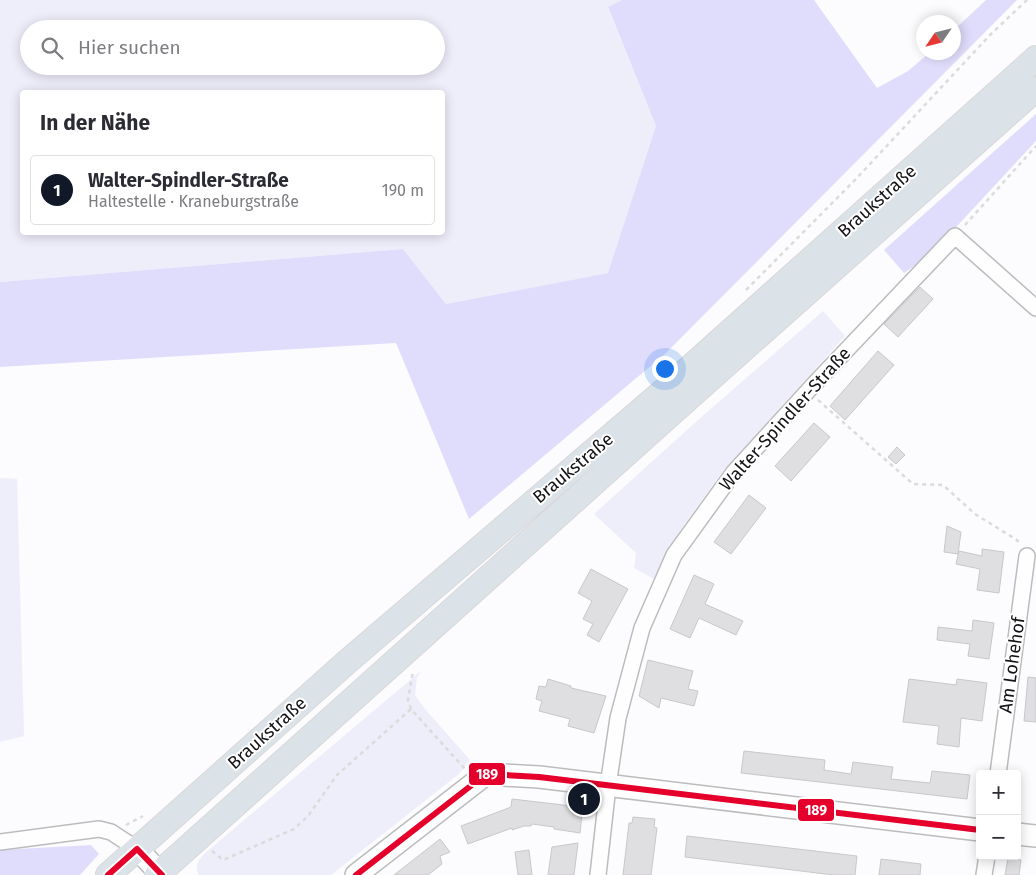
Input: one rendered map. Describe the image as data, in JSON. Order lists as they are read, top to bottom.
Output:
{
  "streets": {
    "main road": ["Braukstraße"],
    "street": ["Walter-Spindler-Straße", "Am Lohehof"]
  },
  "lines": ["transit line 189"],
  "north": "bottom left",
  "page": {
    "search": "Hier suchen",
    "heading": "In der Nähe",
    "list": [
      {
        "mark": "1",
        "name": "Walter-Spindler-Straße",
        "note": "Haltestelle · Kraneburgstraße",
        "value": "190 m"
      }
    ],
    "map_buttons": ["+", "−"],
    "pins": "1"
  }
}
